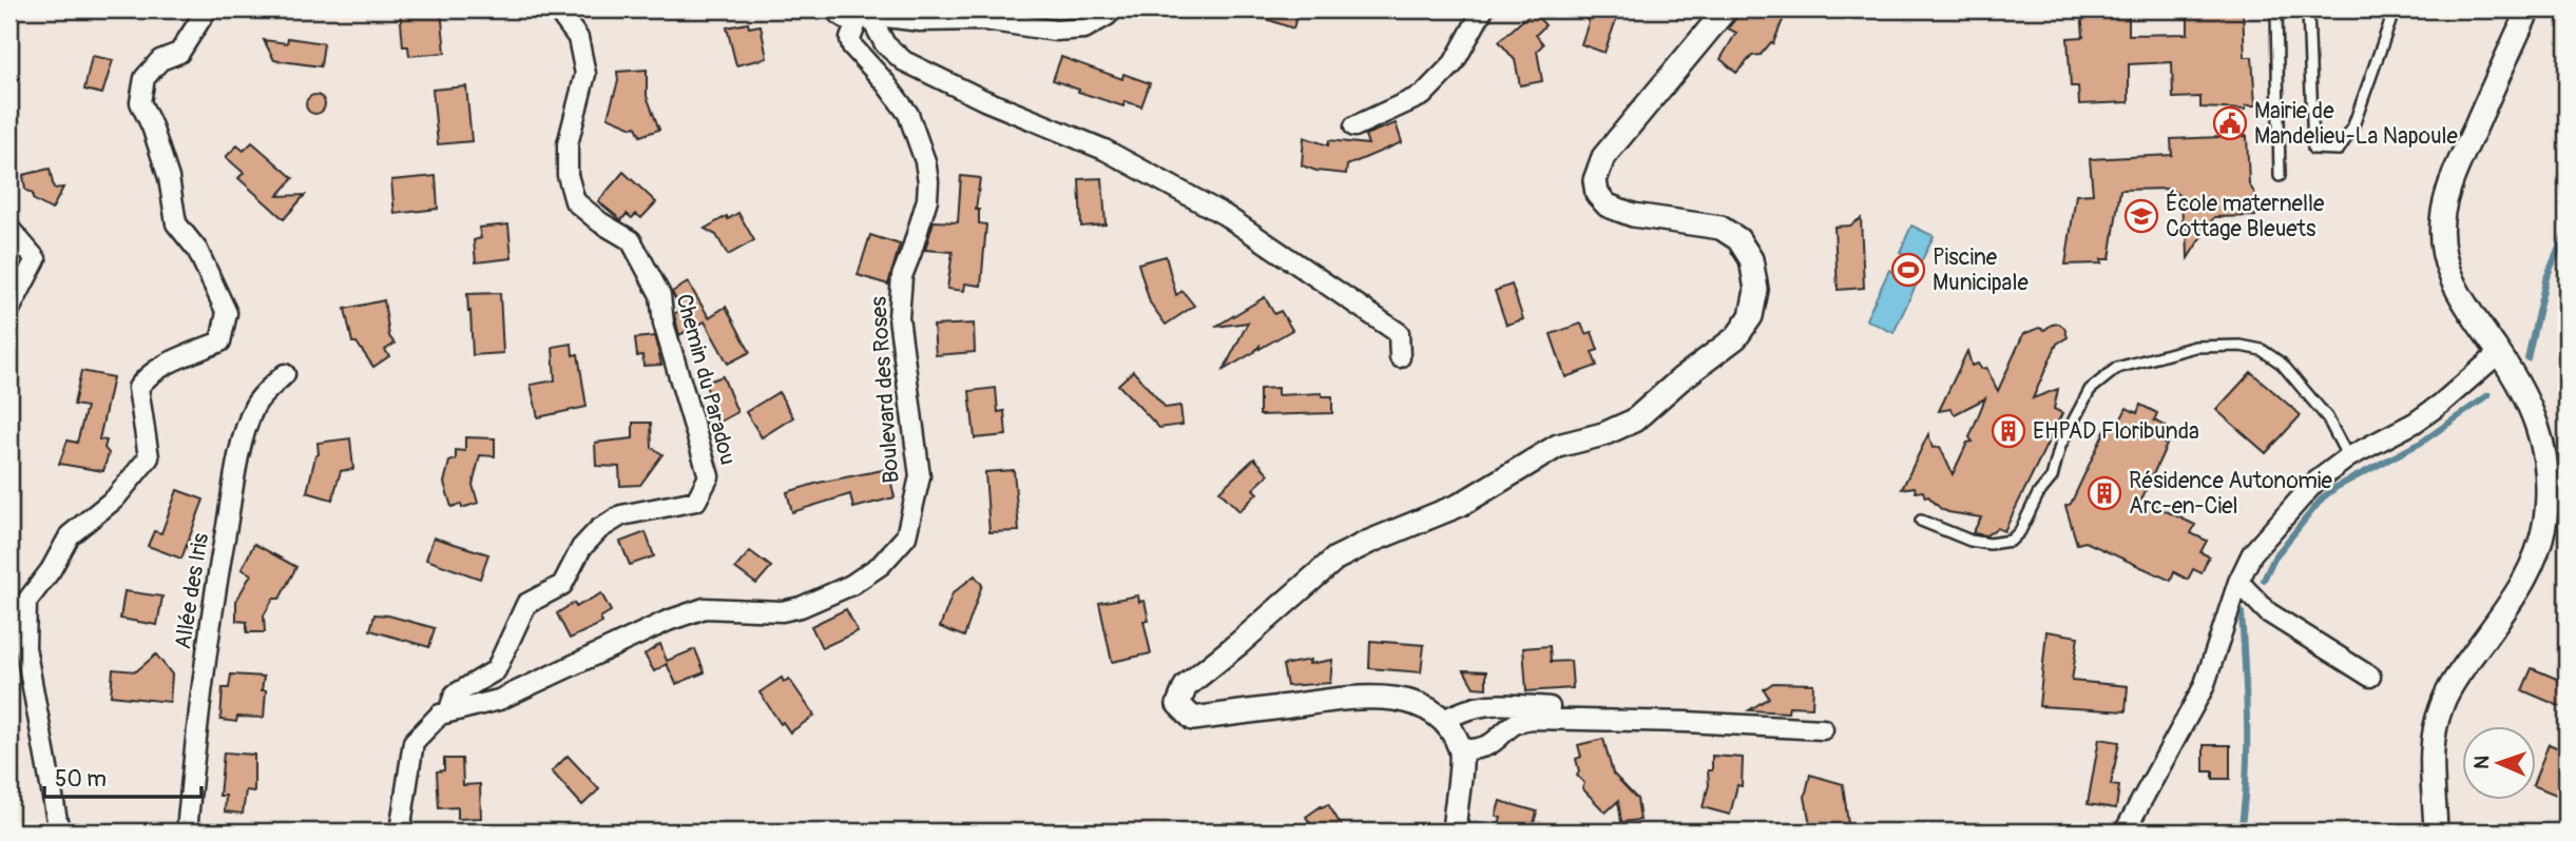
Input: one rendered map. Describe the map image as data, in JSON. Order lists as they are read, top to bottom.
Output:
{
  "streets": {
    "street": ["Chemin du Paradou", "Boulevard des Roses", "Allée des Iris"]
  },
  "crossings": [
    ["Chemin du Paradou", "Boulevard des Roses"]
  ],
  "places": {
    "public building": ["Mairie de Mandelieu-La Napoule"],
    "school or university": ["École maternelle Cottage Bleuets"],
    "sports": ["Piscine Municipale"],
    "building": ["EHPAD Floribunda", "Résidence Autonomie Arc-en-Ciel"]
  },
  "scale_bar": "50 m",
  "north": "left"
}
